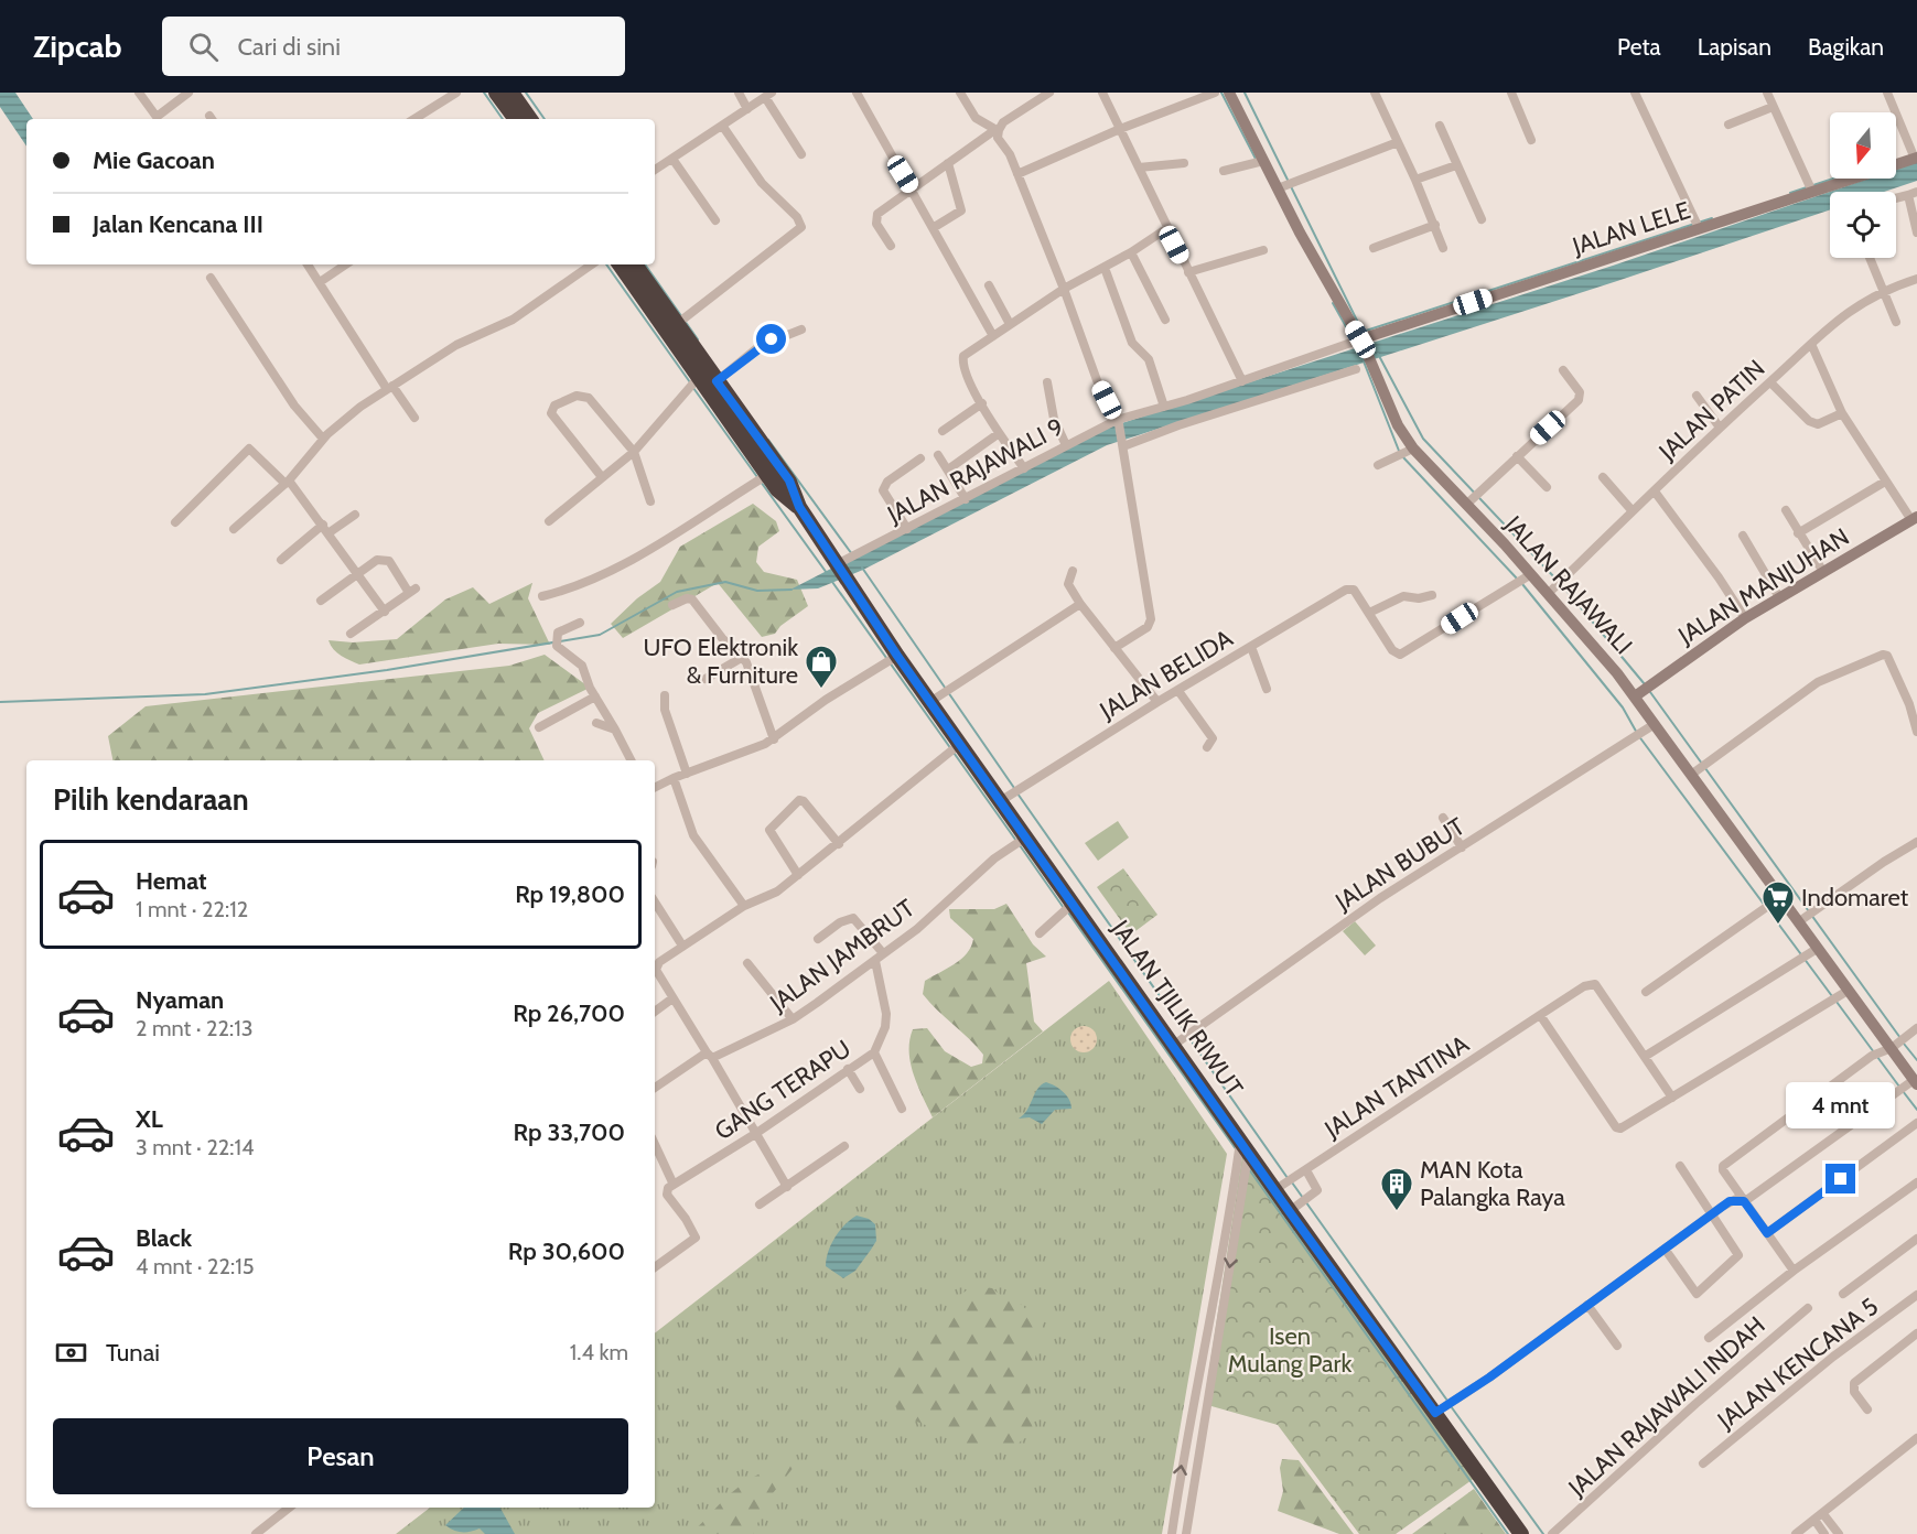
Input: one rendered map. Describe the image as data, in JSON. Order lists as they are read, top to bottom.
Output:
{
  "streets": {
    "highway": ["JALAN TJILIK RIWUT"],
    "main road": ["JALAN LELE", "JALAN RAJAWALI", "JALAN MANJUHAN"],
    "street": [
      "JALAN PATIN",
      "JALAN RAJAWALI 9",
      "JALAN BELIDA",
      "JALAN BUBUT",
      "JALAN JAMBRUT",
      "JALAN TANTINA",
      "GANG TERAPU",
      "JALAN KENCANA 5",
      "JALAN RAJAWALI INDAH"
    ]
  },
  "crossings": [
    ["JALAN LELE", "JALAN RAJAWALI 9"],
    ["JALAN LELE", "JALAN RAJAWALI"],
    ["JALAN PATIN", "JALAN RAJAWALI"],
    ["JALAN RAJAWALI 9", "JALAN RAJAWALI"],
    ["JALAN RAJAWALI 9", "JALAN TJILIK RIWUT"],
    ["JALAN RAJAWALI", "JALAN MANJUHAN"],
    ["JALAN RAJAWALI", "JALAN BUBUT"],
    ["JALAN BELIDA", "JALAN TJILIK RIWUT"],
    ["JALAN BUBUT", "JALAN TJILIK RIWUT"],
    ["JALAN JAMBRUT", "JALAN TJILIK RIWUT"],
    ["JALAN JAMBRUT", "GANG TERAPU"],
    ["JALAN TJILIK RIWUT", "JALAN TANTINA"]
  ],
  "parks": ["Isen Mulang Park"],
  "places": {
    "shop": ["UFO Elektronik & Furniture"],
    "supermarket": ["Indomaret"],
    "building": ["MAN Kota Palangka Raya"]
  },
  "north": "bottom",
  "page": {
    "header": "Zipcab",
    "search": "Cari di sini",
    "nav": ["Peta", "Lapisan", "Bagikan"],
    "banner": ["Mie Gacoan", "Jalan Kencana III"],
    "heading": "Pilih kendaraan",
    "list": [
      {
        "name": "Hemat",
        "note": "1 mnt · 22:12",
        "value": "Rp 19,800"
      },
      {
        "name": "Nyaman",
        "note": "2 mnt · 22:13",
        "value": "Rp 26,700"
      },
      {
        "name": "XL",
        "note": "3 mnt · 22:14",
        "value": "Rp 33,700"
      },
      {
        "name": "Black",
        "note": "4 mnt · 22:15",
        "value": "Rp 30,600"
      }
    ],
    "bubble": "4 mnt",
    "pay": ["Tunai", "1.4 km"],
    "buttons": "Pesan"
  }
}
